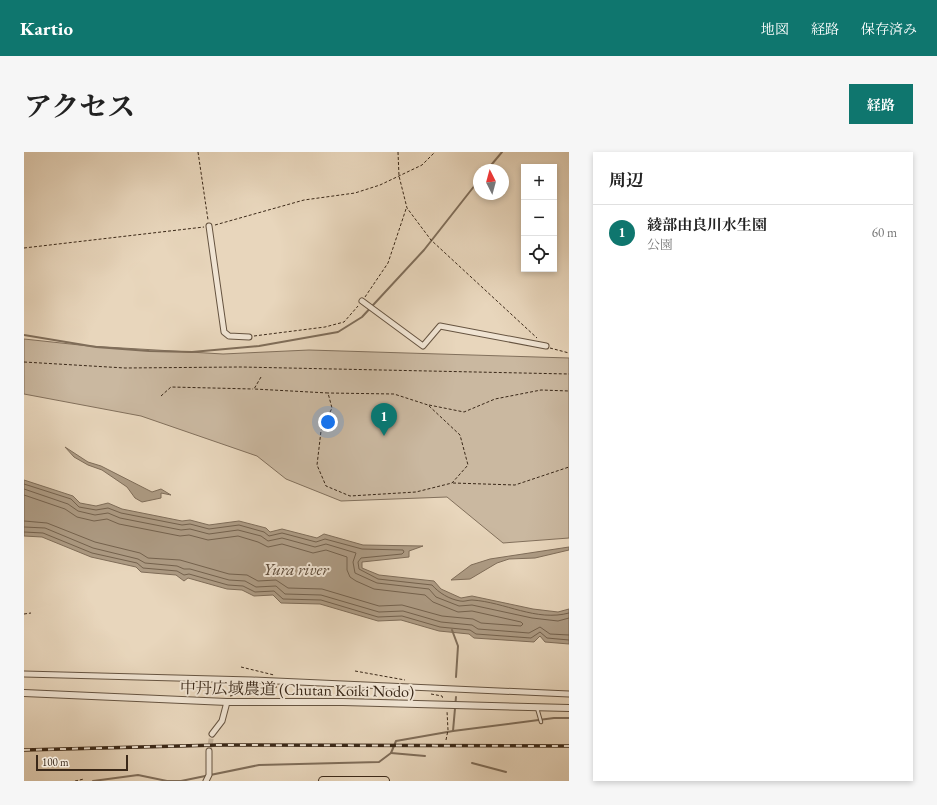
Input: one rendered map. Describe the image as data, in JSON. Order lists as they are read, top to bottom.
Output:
{
  "streets": {
    "street": ["中丹広域農道 (Chutan Koiki Nodo)"]
  },
  "water": ["Yura river"],
  "scale_bar": "100 m",
  "north": "top",
  "page": {
    "header": "Kartio",
    "nav": ["地図", "経路", "保存済み"],
    "title": "アクセス",
    "buttons": "経路",
    "heading": "周辺",
    "map_buttons": ["+", "−"],
    "list": [
      {
        "mark": "1",
        "name": "綾部由良川水生園",
        "note": "公園",
        "value": "60 m"
      }
    ],
    "pins": "1",
    "scale": "100 m"
  }
}
